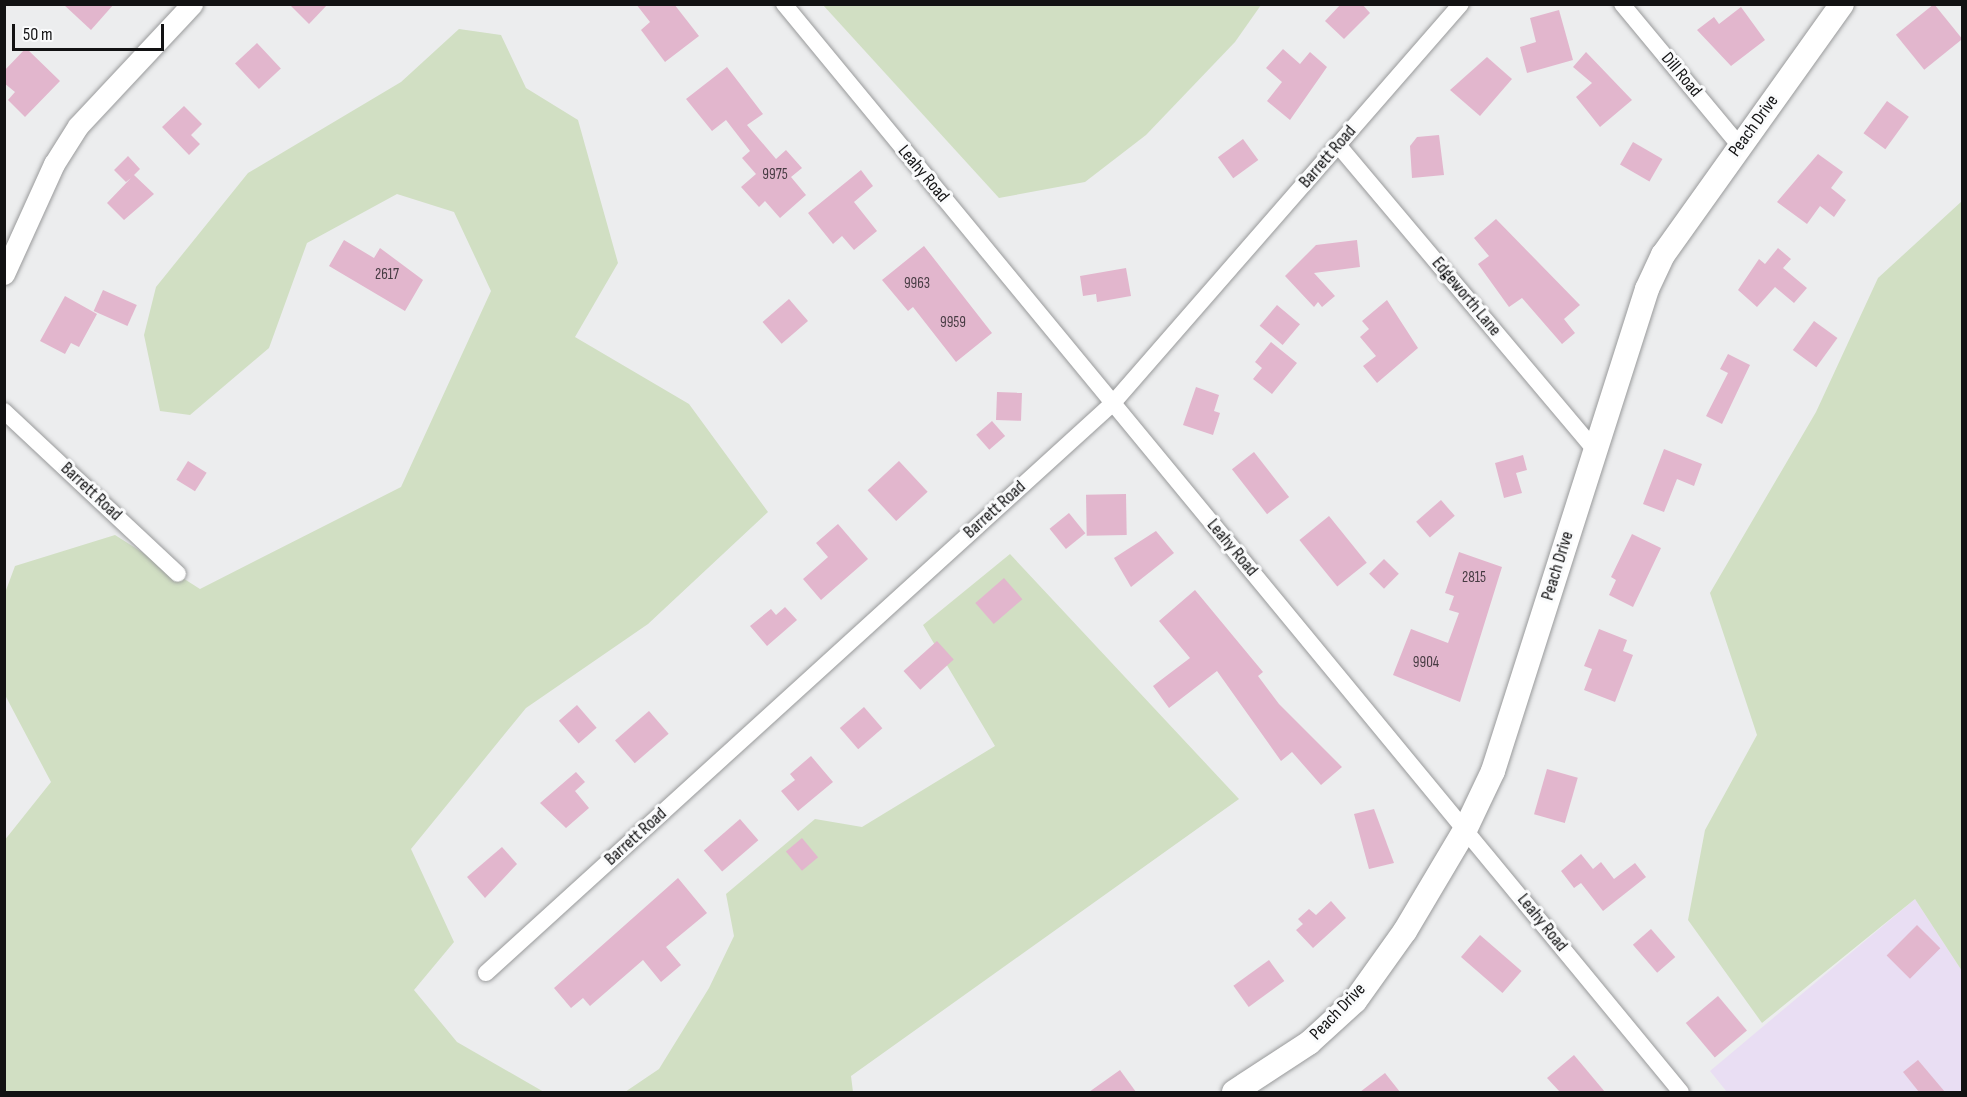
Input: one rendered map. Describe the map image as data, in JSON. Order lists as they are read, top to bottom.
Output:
{
  "streets": {
    "main road": ["Peach Drive"],
    "street": [
      "Dill Road",
      "Barrett Road",
      "Leahy Road",
      "Edgeworth Lane"
    ]
  },
  "crossings": [
    ["Dill Road", "Peach Drive"],
    ["Peach Drive", "Leahy Road"],
    ["Peach Drive", "Edgeworth Lane"],
    ["Barrett Road", "Leahy Road"],
    ["Barrett Road", "Edgeworth Lane"]
  ],
  "house_numbers": [
    "9975",
    "2617",
    "9963",
    "9959",
    "2815",
    "9904"
  ],
  "scale_bar": "50 m"
}
